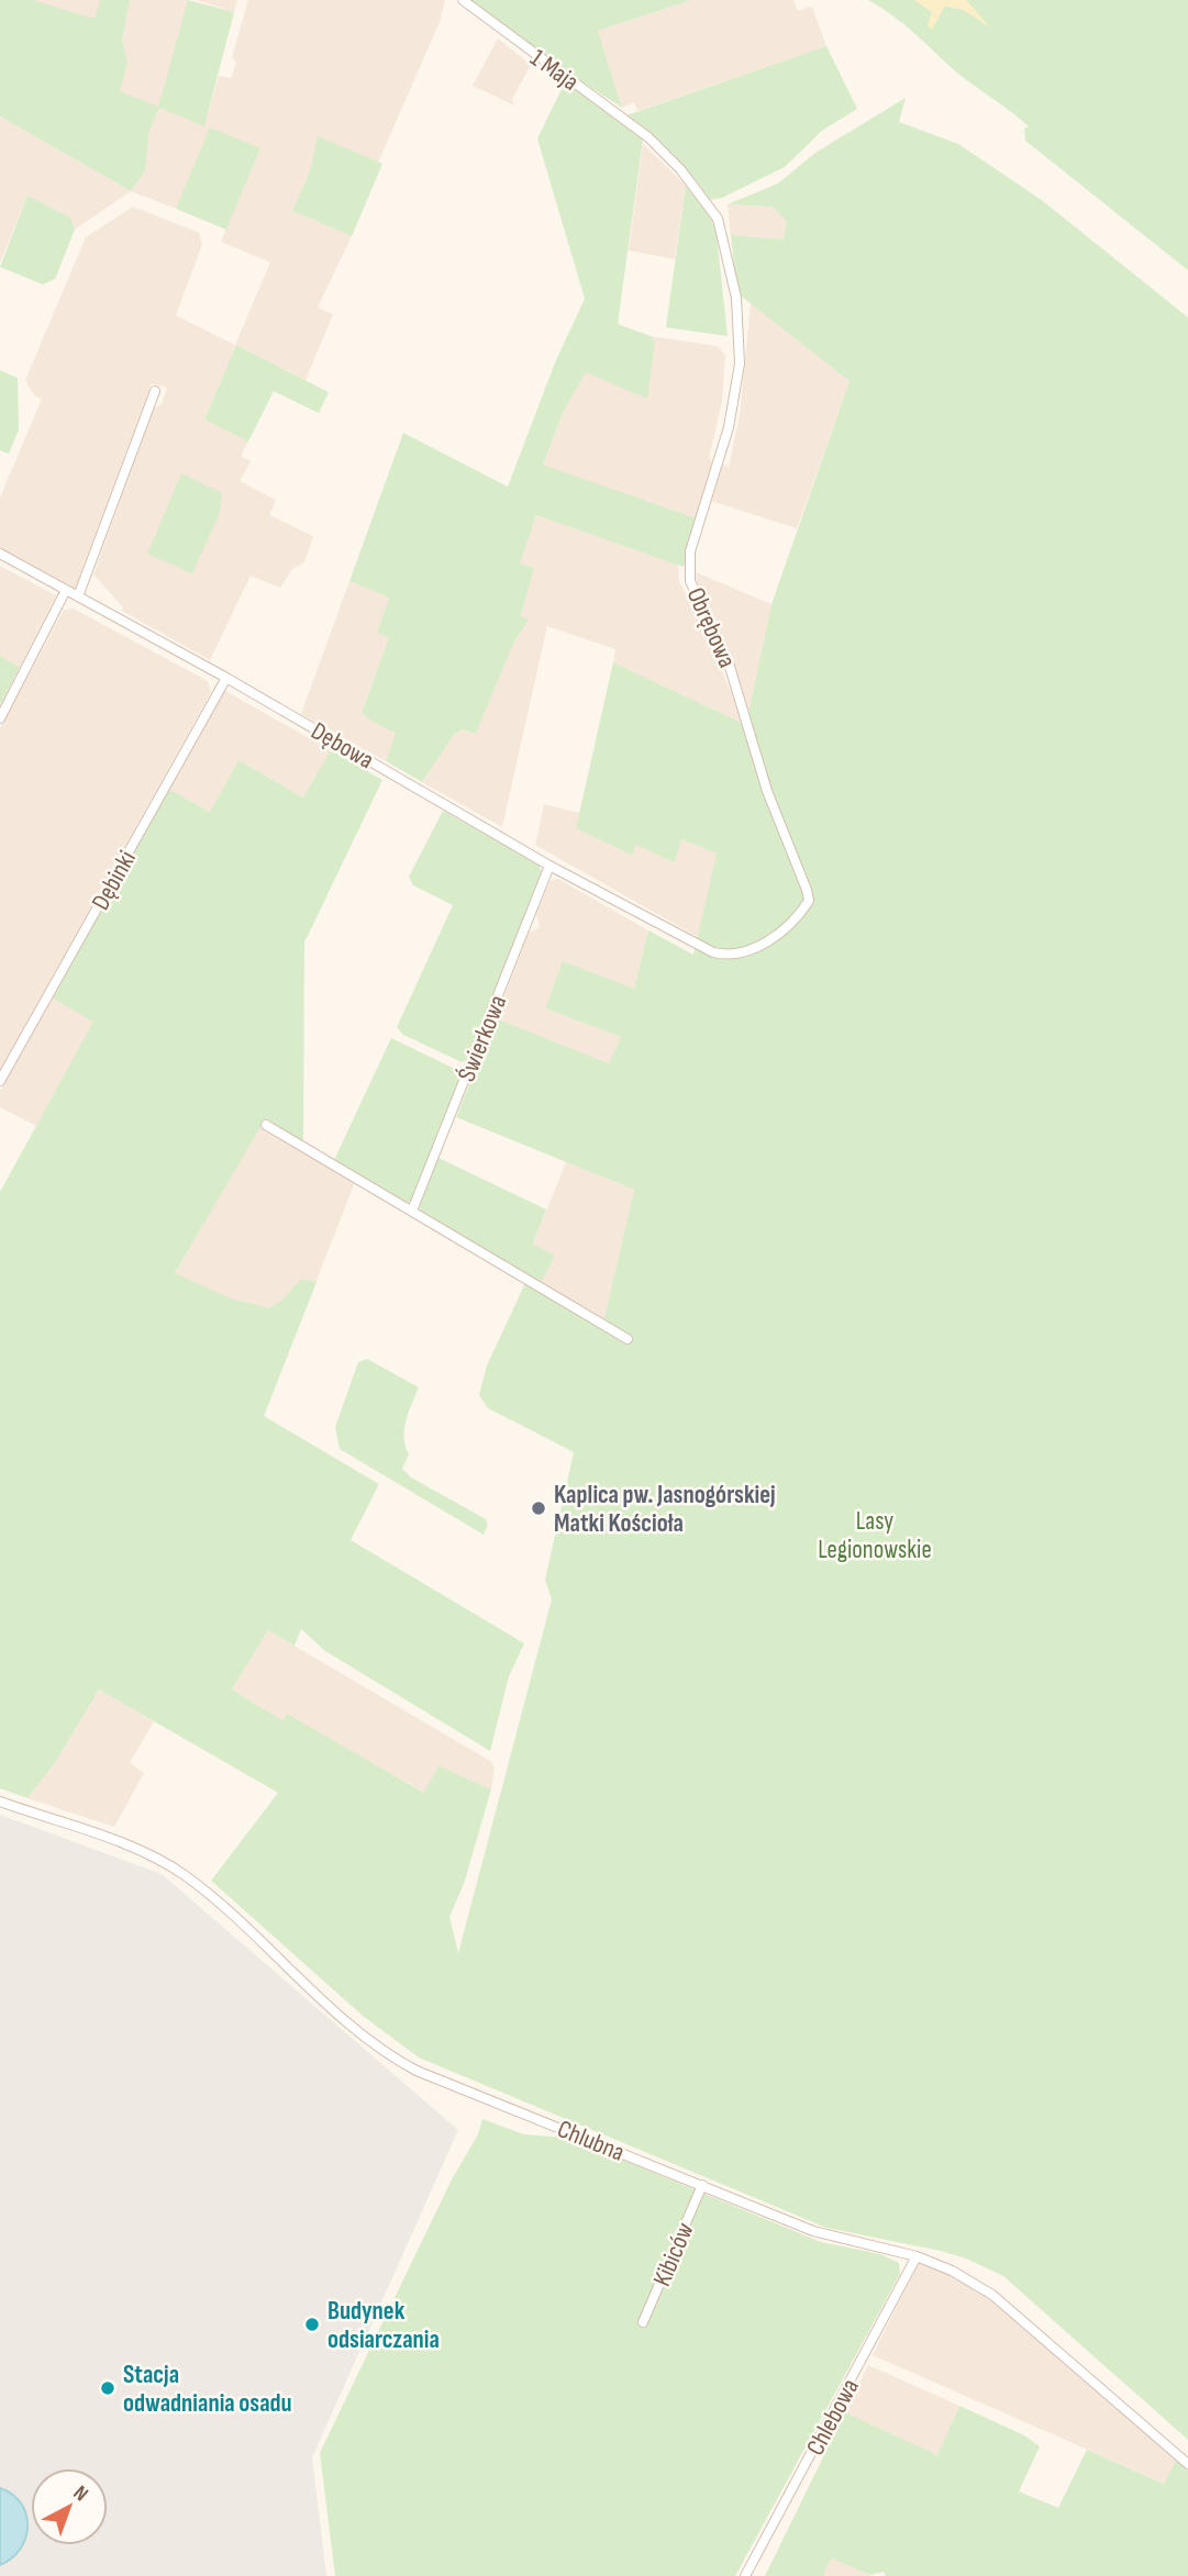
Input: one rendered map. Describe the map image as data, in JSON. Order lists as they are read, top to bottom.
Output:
{
  "streets": {
    "street": [
      "1 Maja",
      "Obrębowa",
      "Dębowa",
      "Dębinki",
      "Świerkowa",
      "Chlubna",
      "Kibiców",
      "Chlebowa"
    ]
  },
  "crossings": [
    ["1 Maja", "Obrębowa"],
    ["Obrębowa", "Dębowa"],
    ["Dębowa", "Dębinki"],
    ["Dębowa", "Świerkowa"],
    ["Chlubna", "Kibiców"],
    ["Chlubna", "Chlebowa"]
  ],
  "parks": ["Lasy Legionowskie"],
  "places": ["Kaplica pw. Jasnogórskiej Matki Kościoła", "Budynek odsiarczania", "Stacja odwadniania osadu"],
  "north": "top right"
}
